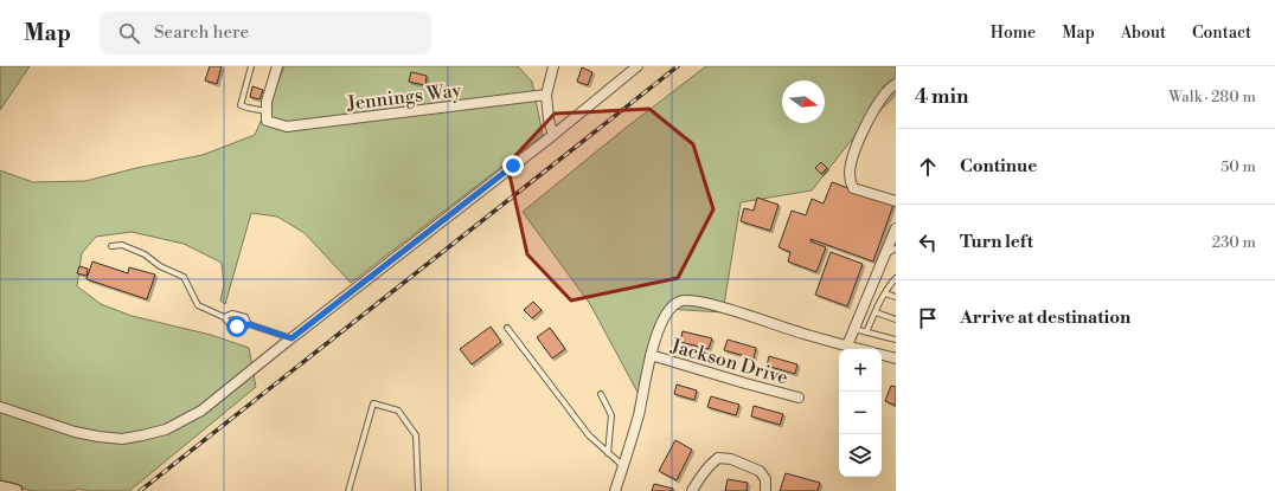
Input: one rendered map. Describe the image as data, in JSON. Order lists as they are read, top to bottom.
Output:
{
  "streets": {
    "street": ["Jennings Way", "Jackson Drive"]
  },
  "north": "right",
  "page": {
    "header": "Map",
    "search": "Search here",
    "nav": [
      "Home",
      "Map",
      "About",
      "Contact"
    ],
    "heading": ["4 min", "Walk · 280 m"],
    "list": [
      ["Continue", "50 m"],
      ["Turn left", "230 m"],
      "Arrive at destination"
    ],
    "map_buttons": ["+", "−"]
  }
}
